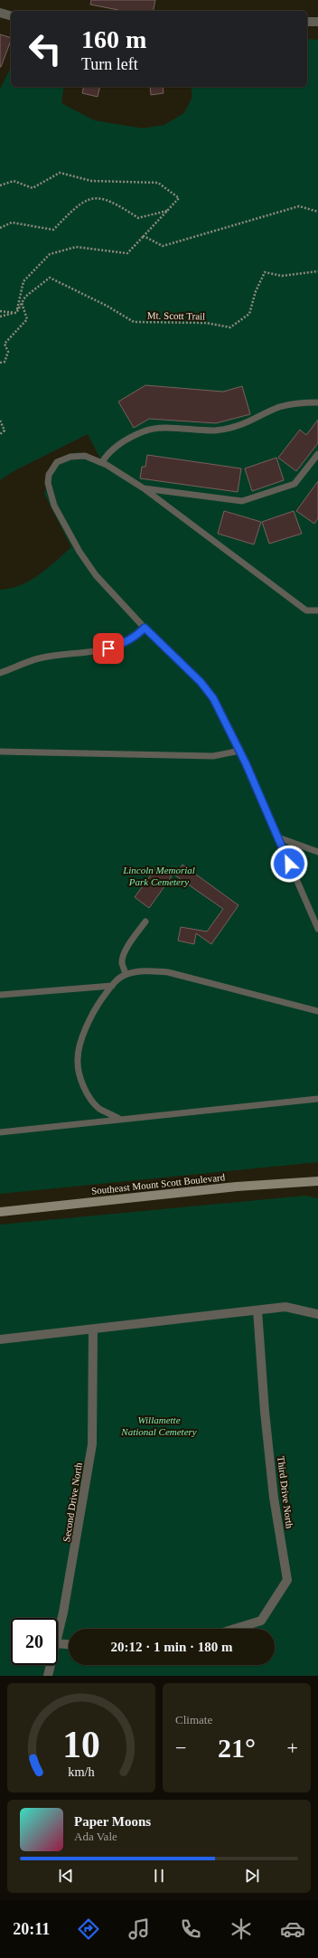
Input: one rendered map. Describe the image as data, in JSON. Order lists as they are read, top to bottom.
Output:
{
  "streets": {
    "main road": ["Southeast Mount Scott Boulevard"],
    "street": ["Third Drive North", "Second Drive North"],
    "path": ["Mt. Scott Trail"]
  },
  "parks": ["Lincoln Memorial Park Cemetery", "Willamette National Cemetery"],
  "page": {
    "turn": ["160 m", "Turn left"],
    "limit": "20",
    "trip": "20:12 · 1 min · 180 m",
    "tile": "Climate",
    "heat": ["−", "21°", "+"],
    "song": ["Paper Moons", "Ada Vale"],
    "tabs": "20:11",
    "gauge": ["10", "km/h"]
  }
}
